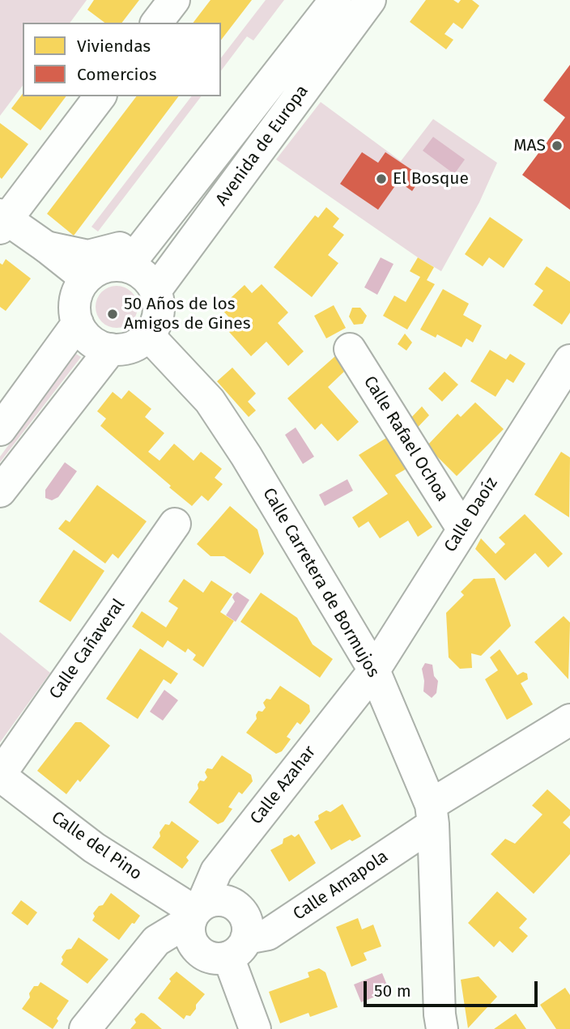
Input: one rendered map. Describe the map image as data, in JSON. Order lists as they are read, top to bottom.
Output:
{
  "streets": {
    "street": [
      "Avenida de Europa",
      "Calle Rafael Ochoa",
      "Calle Daoíz",
      "Calle Carretera de Bormujos",
      "Calle Cañaveral",
      "Calle Azahar",
      "Calle del Pino",
      "Calle Amapola"
    ]
  },
  "crossings": [
    ["Avenida de Europa", "Calle Carretera de Bormujos"],
    ["Calle Rafael Ochoa", "Calle Daoíz"],
    ["Calle Daoíz", "Calle Carretera de Bormujos"],
    ["Calle Daoíz", "Calle Azahar"],
    ["Calle Carretera de Bormujos", "Calle Azahar"],
    ["Calle Carretera de Bormujos", "Calle Amapola"],
    ["Calle Cañaveral", "Calle del Pino"],
    ["Calle Azahar", "Calle del Pino"],
    ["Calle Azahar", "Calle Amapola"],
    ["Calle del Pino", "Calle Amapola"]
  ],
  "places": ["MAS", "El Bosque", "50 Años de los Amigos de Gines"],
  "legend": ["Viviendas", "Comercios"],
  "scale_bar": "50 m"
}
